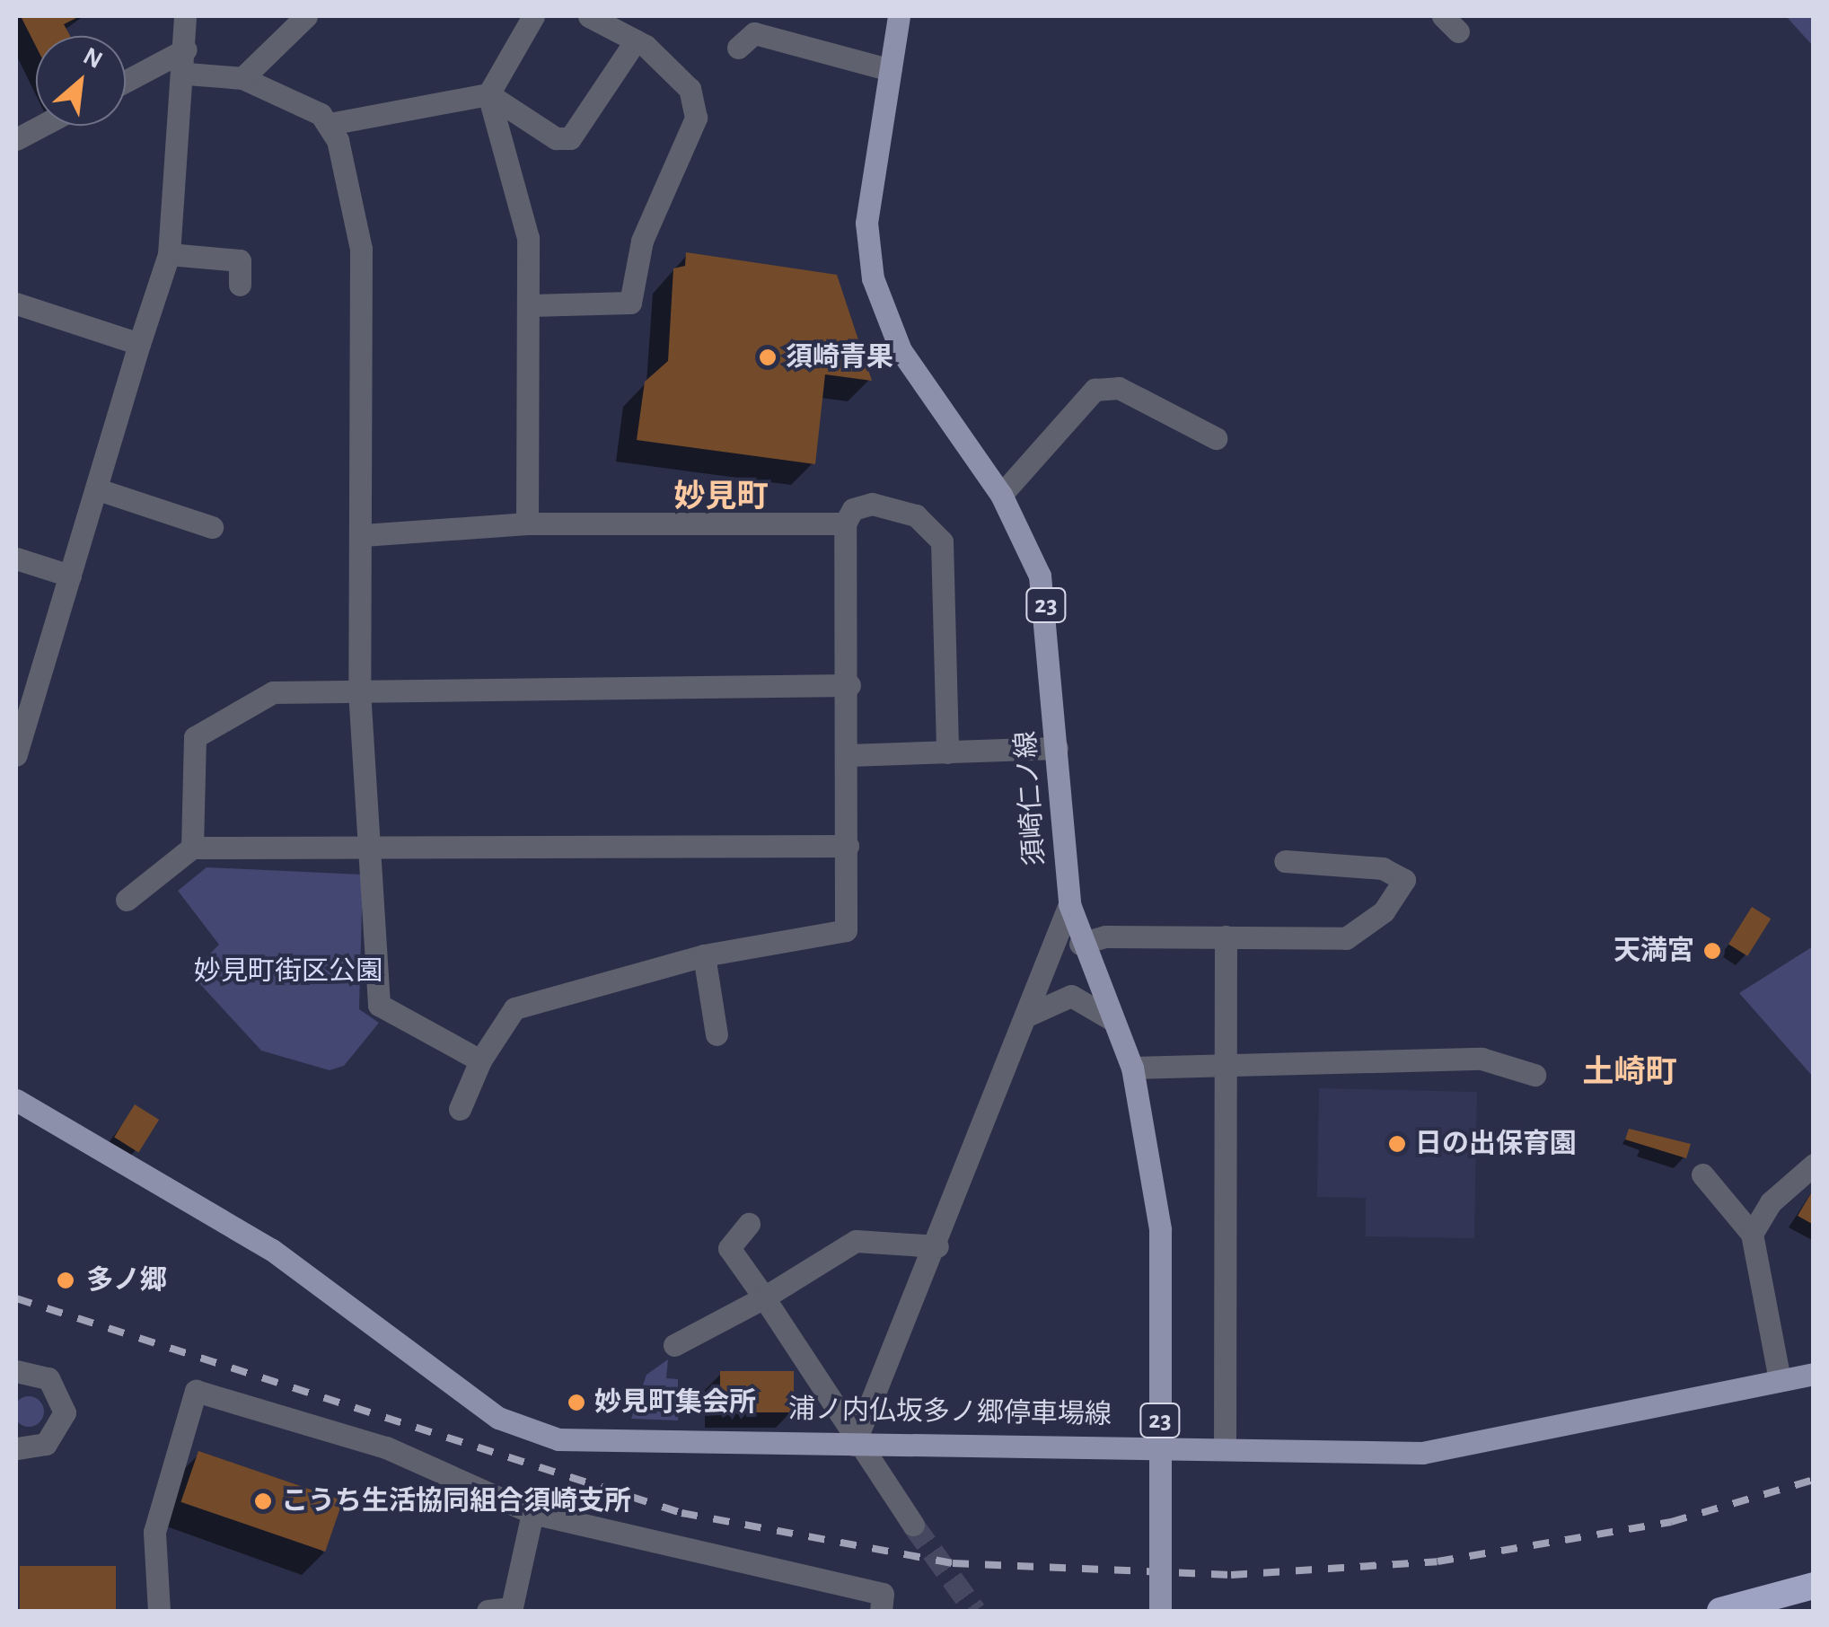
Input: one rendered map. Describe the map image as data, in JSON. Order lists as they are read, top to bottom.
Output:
{
  "streets": {
    "main road": ["23", "須崎仁ノ線", "浦ノ内仏坂多ノ郷停車場線"]
  },
  "districts": ["妙見町", "土崎町"],
  "parks": ["妙見町街区公園"],
  "places": [
    "須崎青果",
    "天満宮",
    "日の出保育園",
    "多ノ郷",
    "妙見町集会所",
    "こうち生活協同組合須崎支所"
  ],
  "north": "top right"
}
